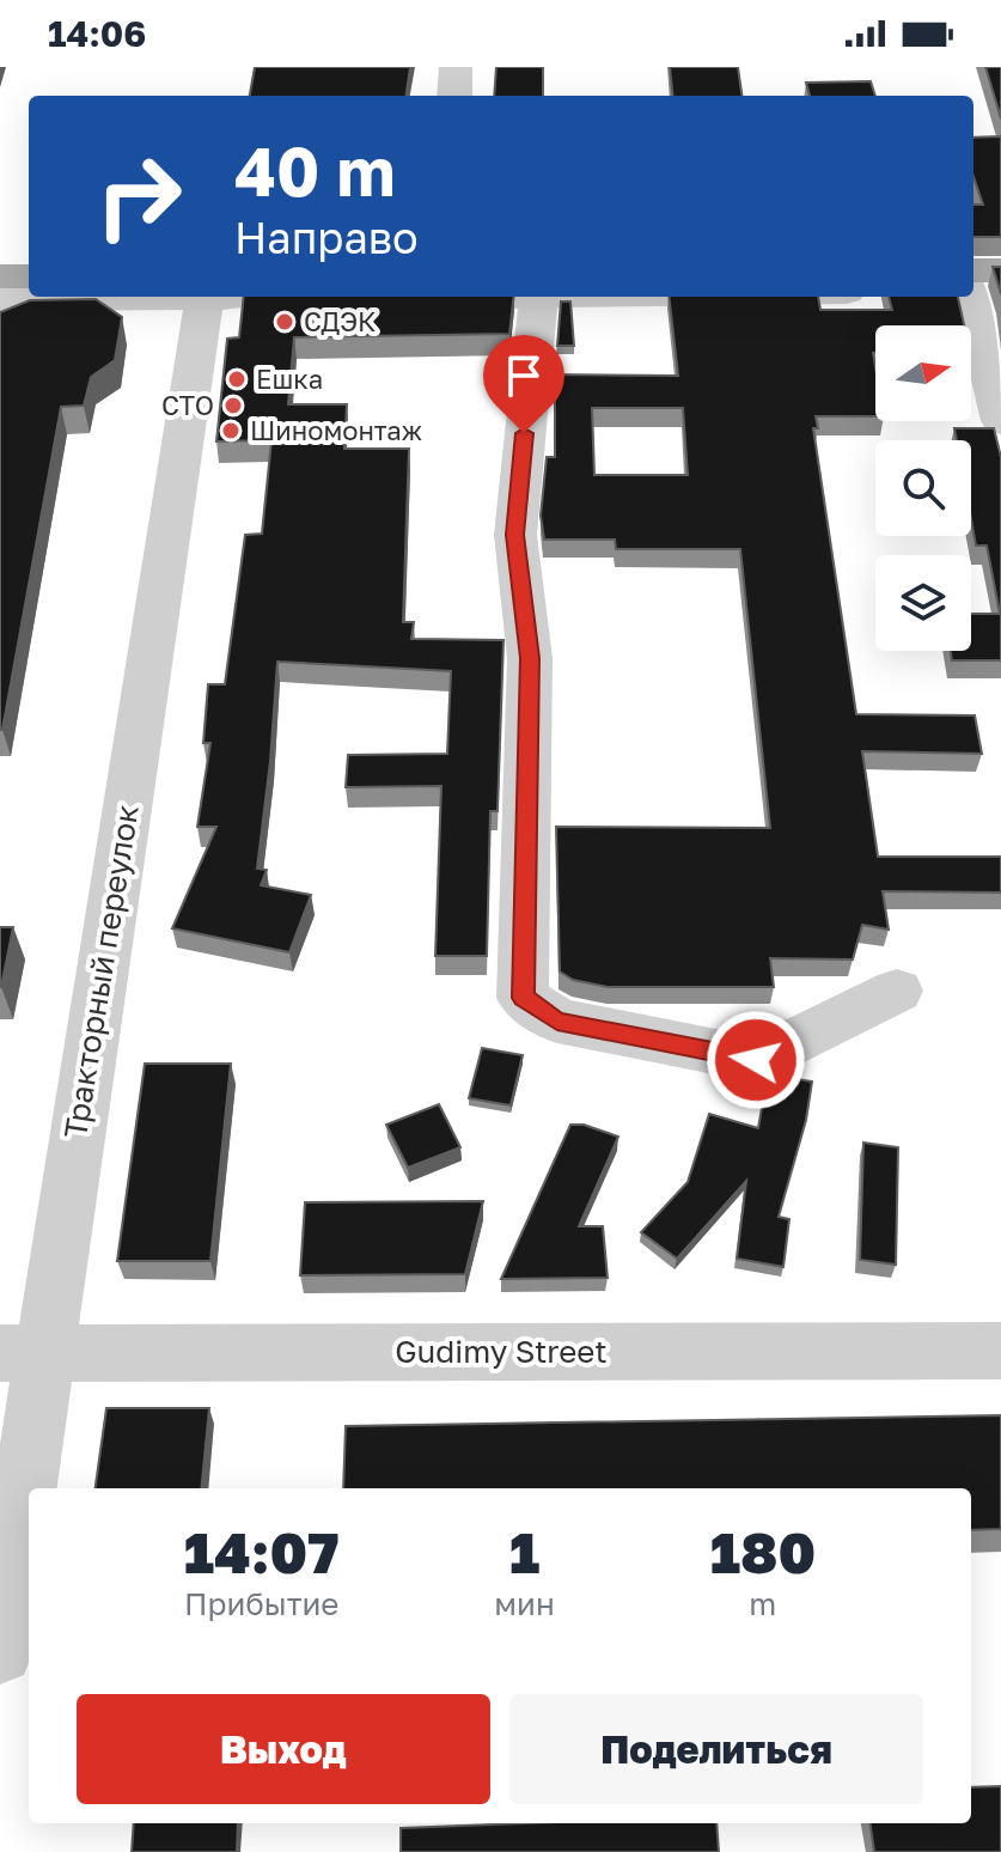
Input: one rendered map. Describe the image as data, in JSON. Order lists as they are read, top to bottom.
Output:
{
  "streets": {
    "street": ["Тракторный переулок", "Gudimy Street"]
  },
  "crossings": [
    ["Тракторный переулок", "Gudimy Street"]
  ],
  "places": [
    "СДЭК",
    "Ешка",
    "СТО",
    "Шиномонтаж"
  ],
  "north": "right",
  "page": {
    "status": "14:06",
    "turn": ["40 m", "Направо"],
    "eta": [
      "14:07",
      "Прибытие",
      "1",
      "мин",
      "180",
      "m"
    ],
    "buttons": ["Выход", "Поделиться"]
  }
}
